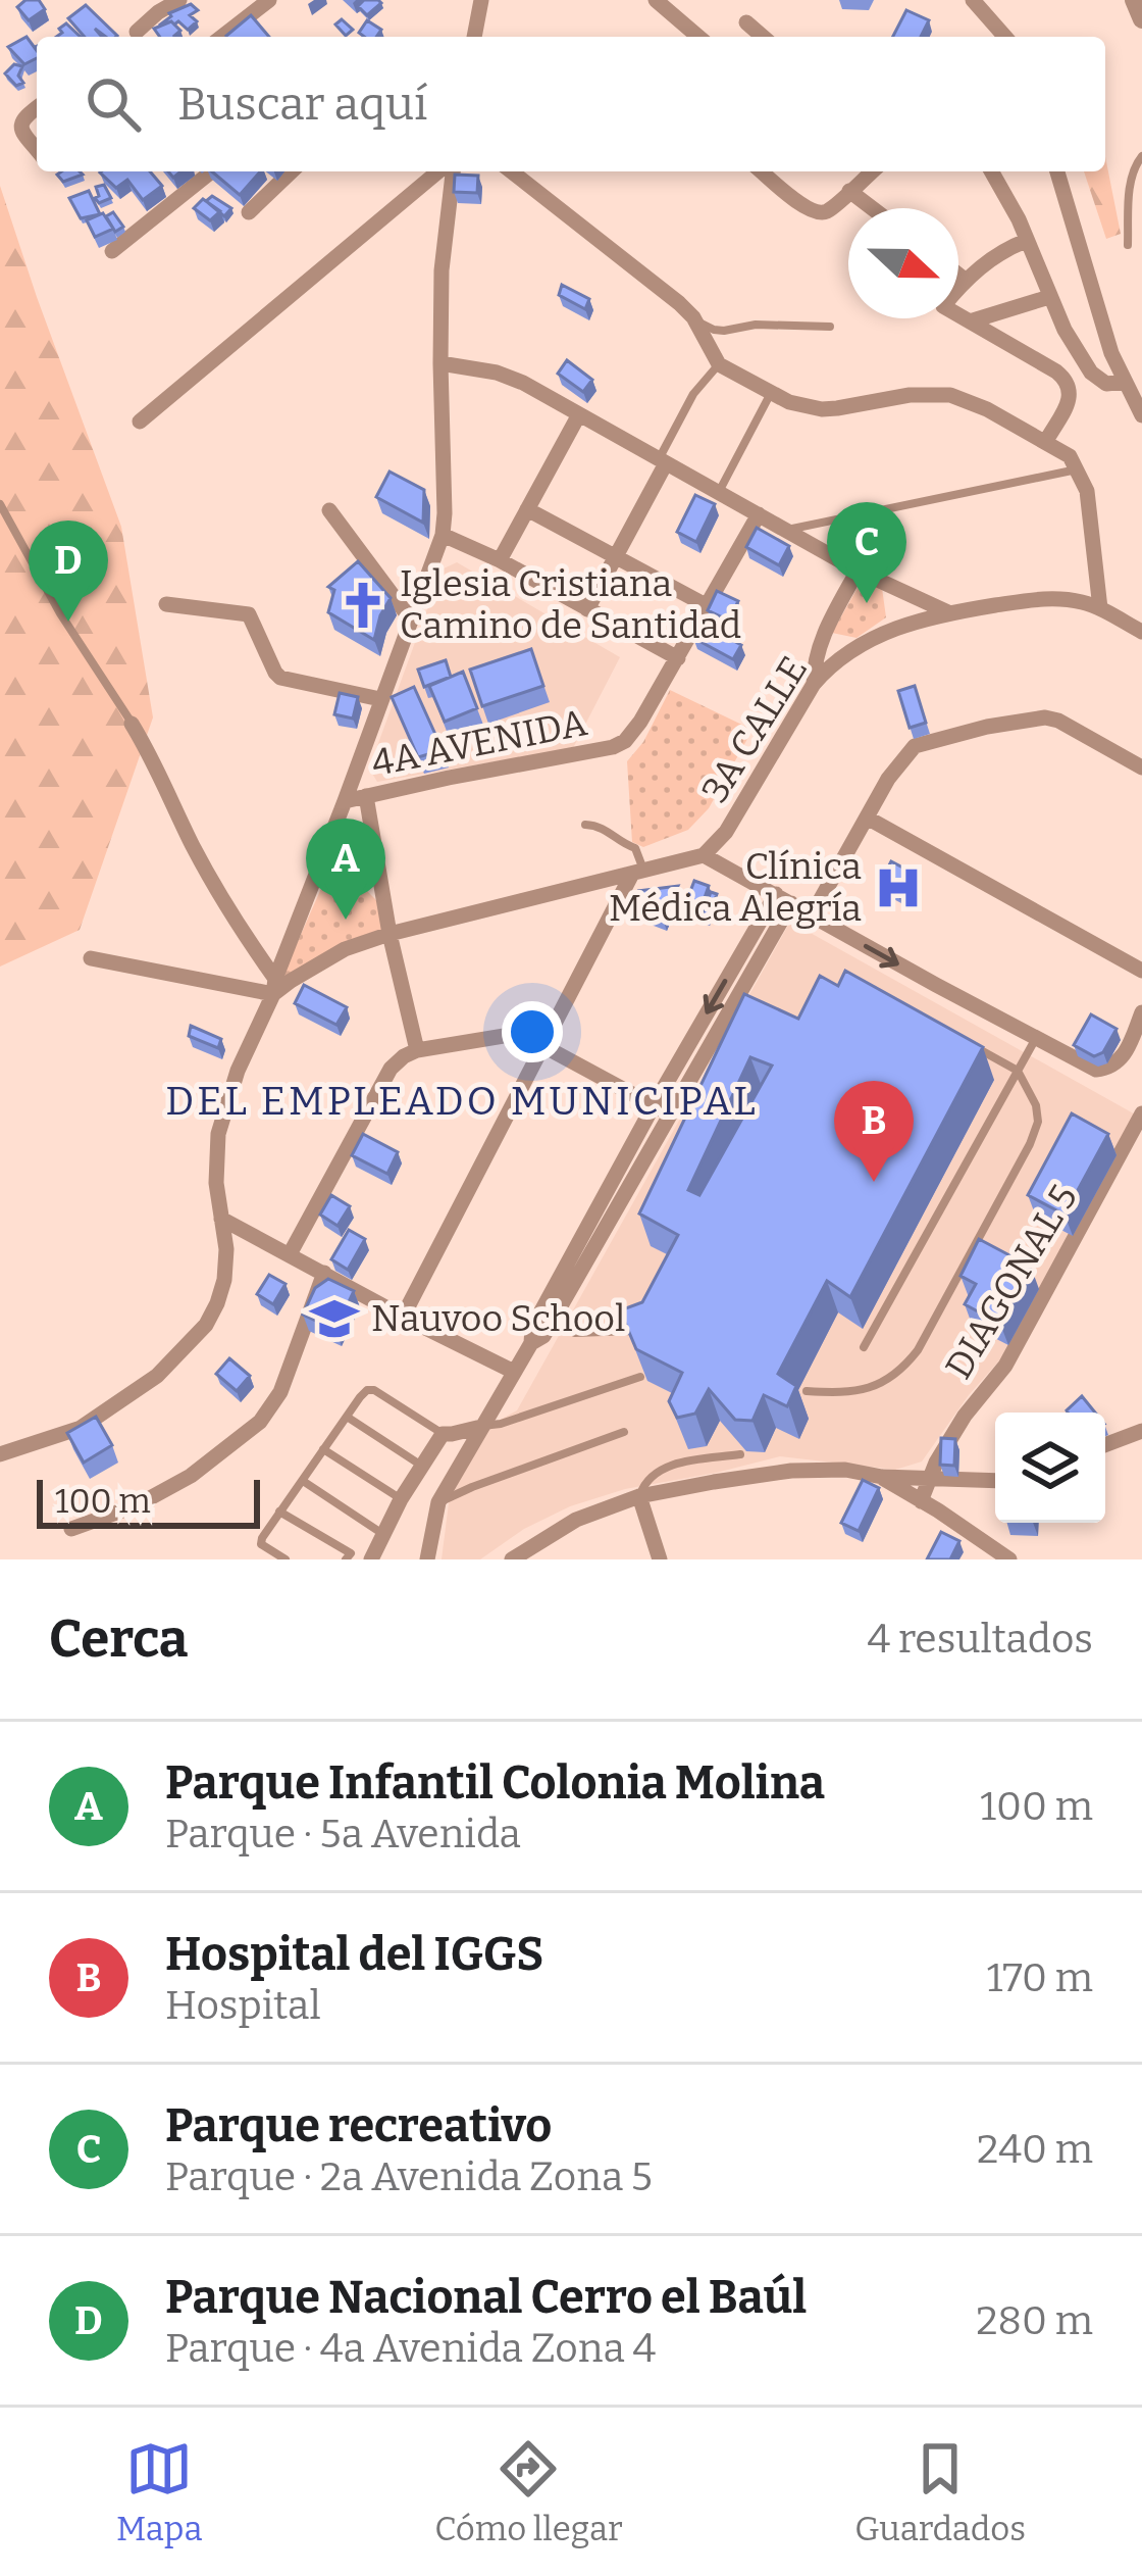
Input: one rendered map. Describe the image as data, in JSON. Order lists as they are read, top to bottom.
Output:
{
  "streets": {
    "street": ["3A CALLE", "4A AVENIDA", "DIAGONAL 5"]
  },
  "districts": ["DEL EMPLEADO MUNICIPAL"],
  "places": {
    "church": ["Iglesia Cristiana Camino de Santidad"],
    "hospital": ["Clínica Médica Alegría"],
    "school or university": ["Nauvoo School"]
  },
  "scale_bar": "100 m",
  "north": "right",
  "page": {
    "search": "Buscar aquí",
    "pins": [
      "C",
      "D",
      "A",
      "B"
    ],
    "scale": "100 m",
    "heading": ["Cerca", "4 resultados"],
    "list": [
      {
        "mark": "A",
        "name": "Parque Infantil Colonia Molina",
        "note": "Parque · 5a Avenida",
        "value": "100 m"
      },
      {
        "mark": "B",
        "name": "Hospital del IGGS",
        "note": "Hospital",
        "value": "170 m"
      },
      {
        "mark": "C",
        "name": "Parque recreativo",
        "note": "Parque · 2a Avenida Zona 5",
        "value": "240 m"
      },
      {
        "mark": "D",
        "name": "Parque Nacional Cerro el Baúl",
        "note": "Parque · 4a Avenida Zona 4",
        "value": "280 m"
      }
    ],
    "nav": ["Mapa", "Cómo llegar", "Guardados"]
  }
}
